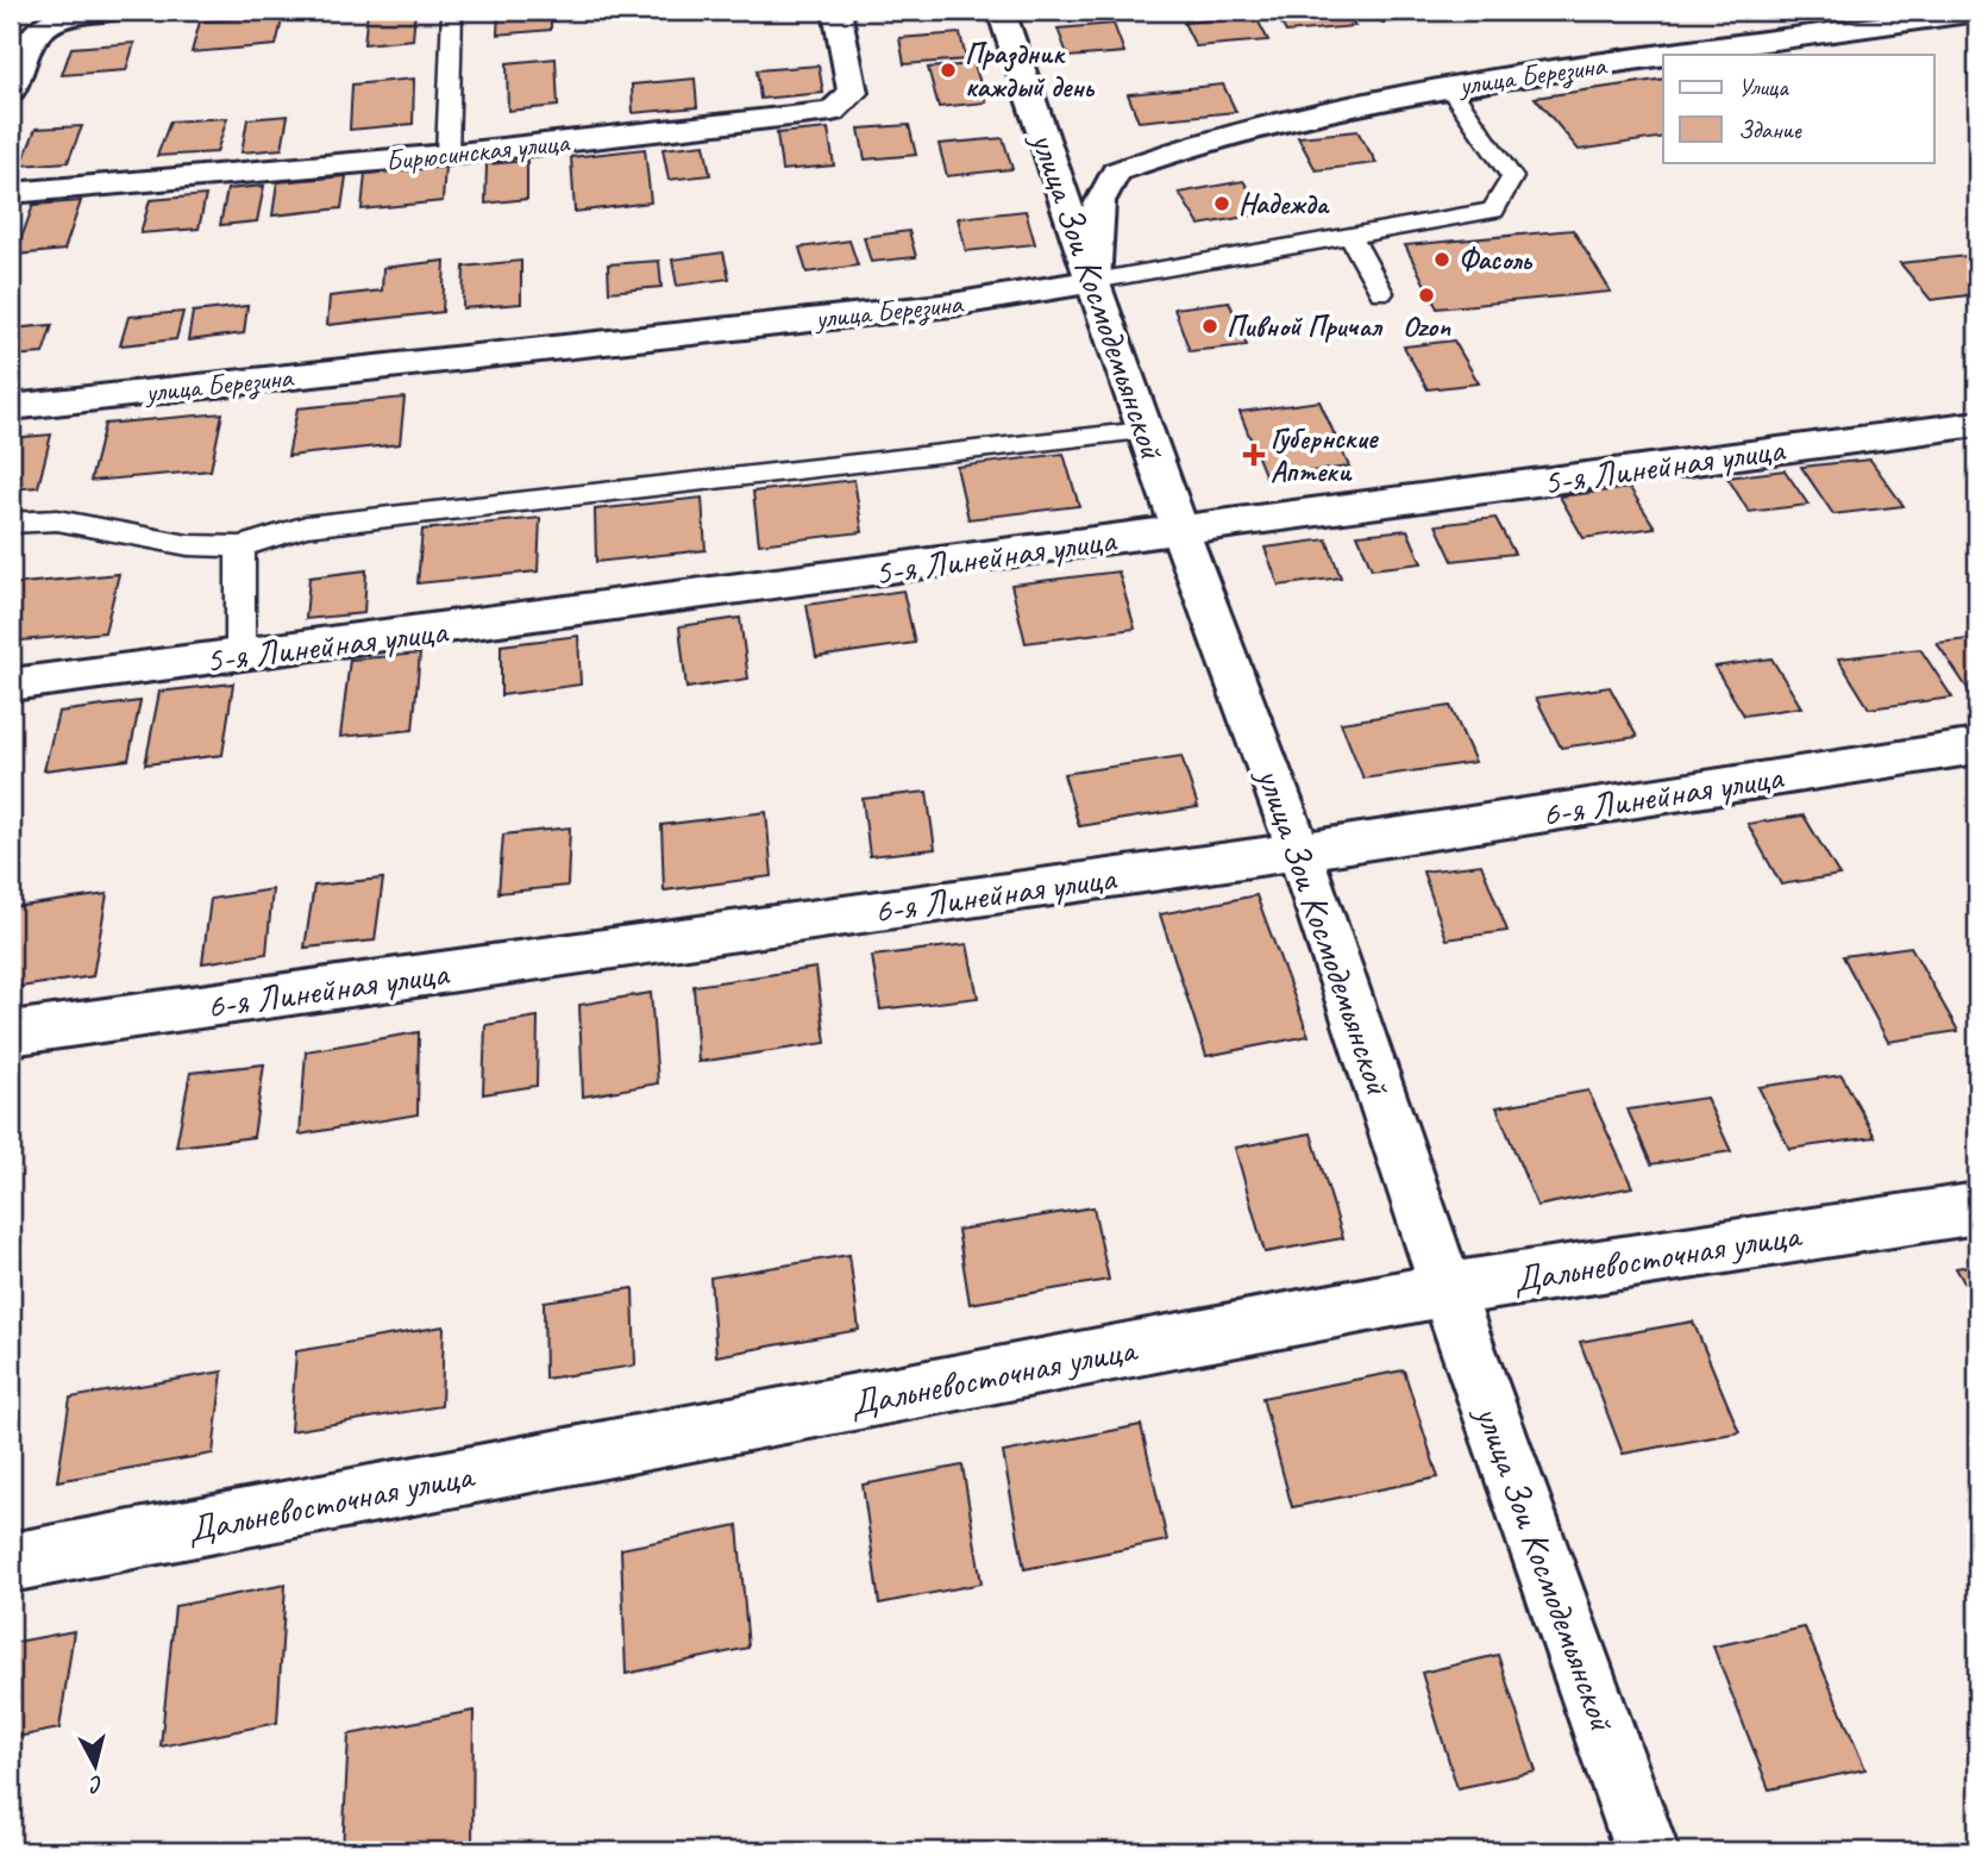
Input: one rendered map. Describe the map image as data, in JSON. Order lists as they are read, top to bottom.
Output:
{
  "streets": {
    "street": [
      "улица Березина",
      "Бирюсинская улица",
      "улица Зои Космодемьянской",
      "5-я Линейная улица",
      "6-я Линейная улица",
      "Дальневосточная улица"
    ]
  },
  "crossings": [
    ["улица Березина", "улица Зои Космодемьянской"],
    ["улица Зои Космодемьянской", "5-я Линейная улица"],
    ["улица Зои Космодемьянской", "6-я Линейная улица"],
    ["улица Зои Космодемьянской", "Дальневосточная улица"]
  ],
  "places": {
    "other": [
      "Праздник каждый день",
      "Надежда",
      "Фасоль",
      "Ozon",
      "Пивной Причал"
    ],
    "health": ["Губернские Аптеки"]
  },
  "legend": ["Улица", "Здание"],
  "north": "bottom"
}
